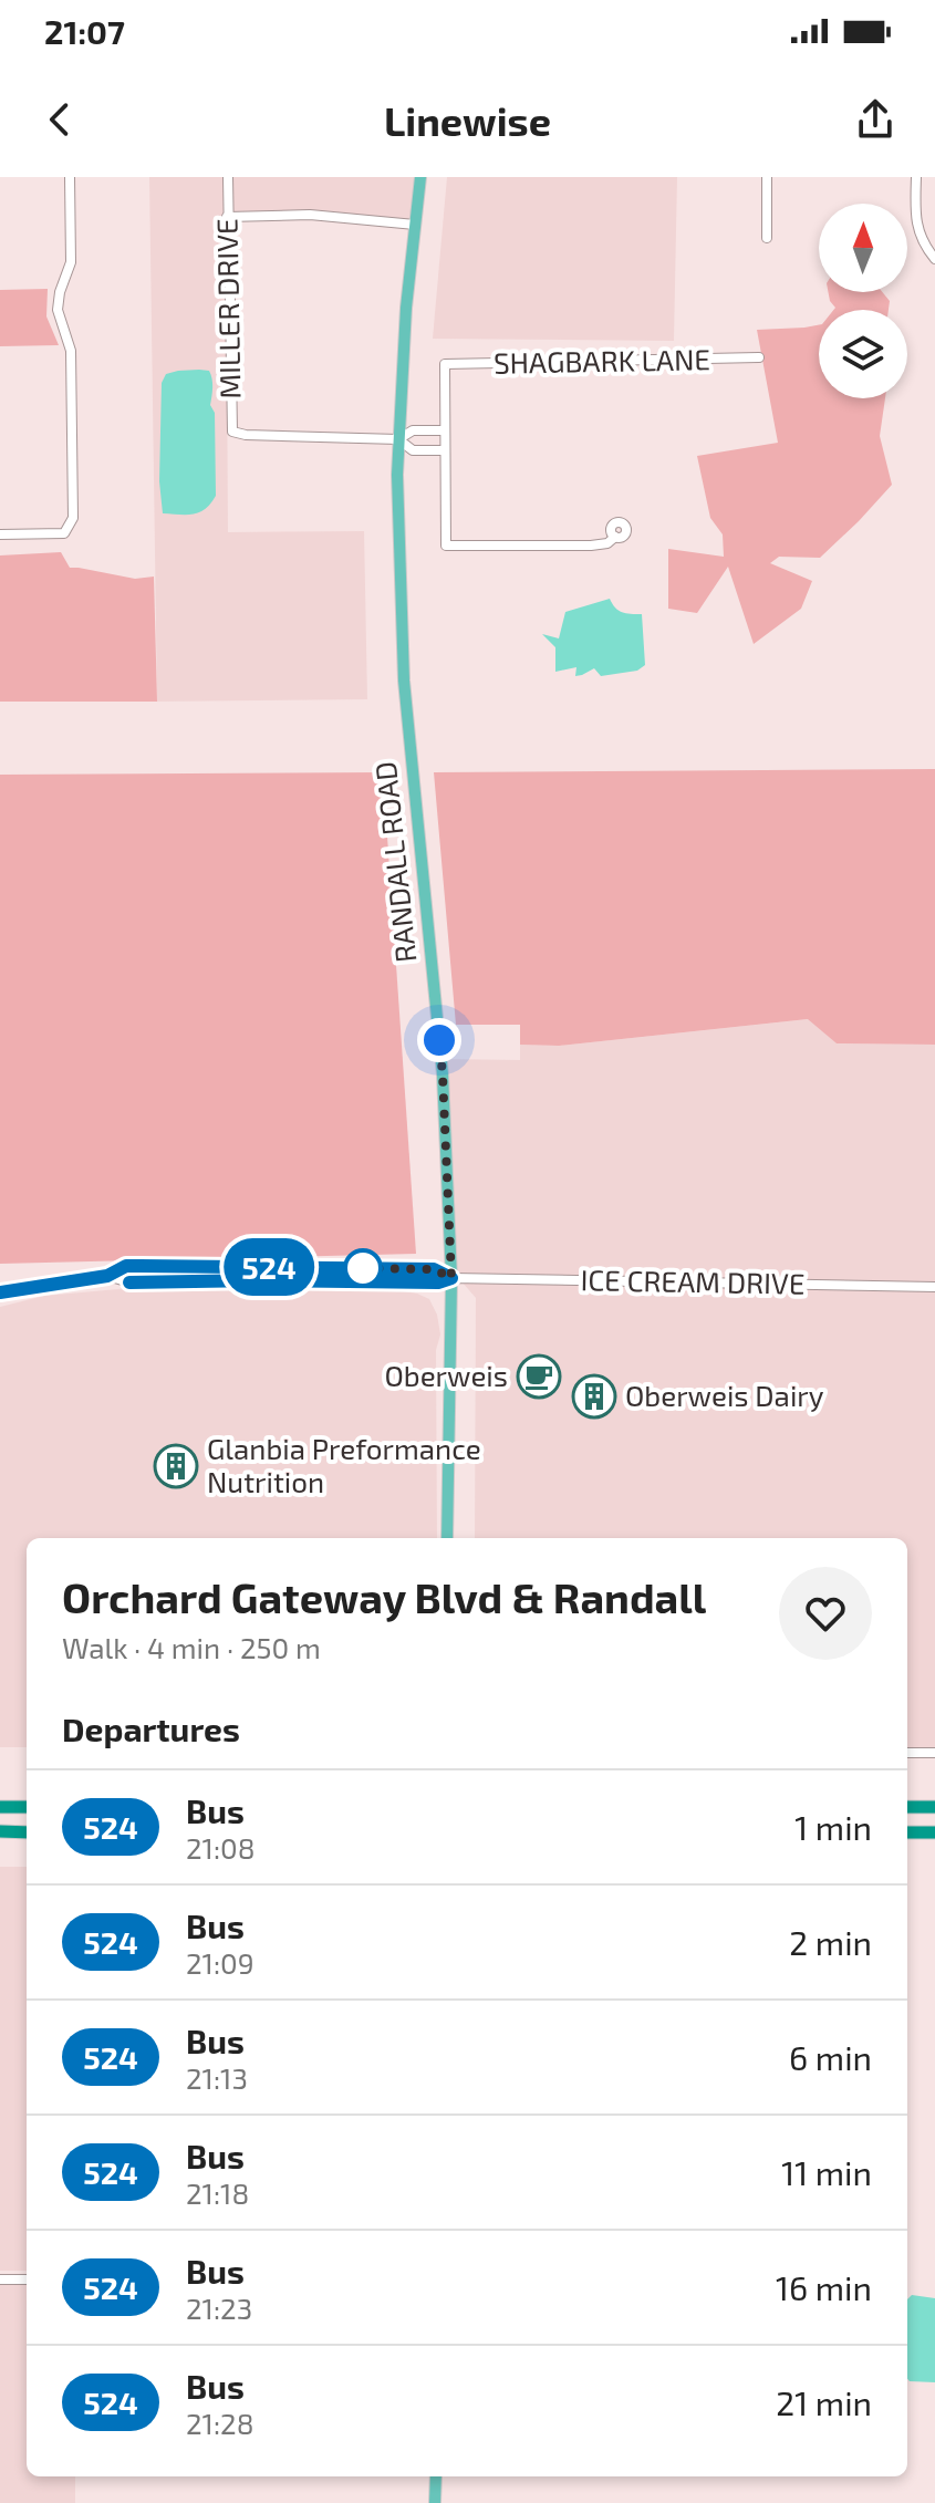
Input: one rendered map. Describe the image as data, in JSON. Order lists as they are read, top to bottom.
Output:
{
  "streets": {
    "main road": ["RANDALL ROAD"],
    "street": ["MILLER DRIVE", "SHAGBARK LANE", "ICE CREAM DRIVE"]
  },
  "crossings": [
    ["MILLER DRIVE", "RANDALL ROAD"],
    ["RANDALL ROAD", "ICE CREAM DRIVE"]
  ],
  "places": {
    "cafe": ["Oberweis"],
    "building": ["Oberweis Dairy", "Glanbia Preformance Nutrition"]
  },
  "lines": ["bus line 524"],
  "north": "top",
  "page": {
    "status": "21:07",
    "header": "Linewise",
    "on_map": "524",
    "heading": [
      ["Orchard Gateway Blvd & Randall", "Walk · 4 min · 250 m"],
      "Departures"
    ],
    "list": [
      {
        "mark": "524",
        "name": "Bus",
        "note": "21:08",
        "value": "1 min"
      },
      {
        "mark": "524",
        "name": "Bus",
        "note": "21:09",
        "value": "2 min"
      },
      {
        "mark": "524",
        "name": "Bus",
        "note": "21:13",
        "value": "6 min"
      },
      {
        "mark": "524",
        "name": "Bus",
        "note": "21:18",
        "value": "11 min"
      },
      {
        "mark": "524",
        "name": "Bus",
        "note": "21:23",
        "value": "16 min"
      },
      {
        "mark": "524",
        "name": "Bus",
        "note": "21:28",
        "value": "21 min"
      }
    ]
  }
}
